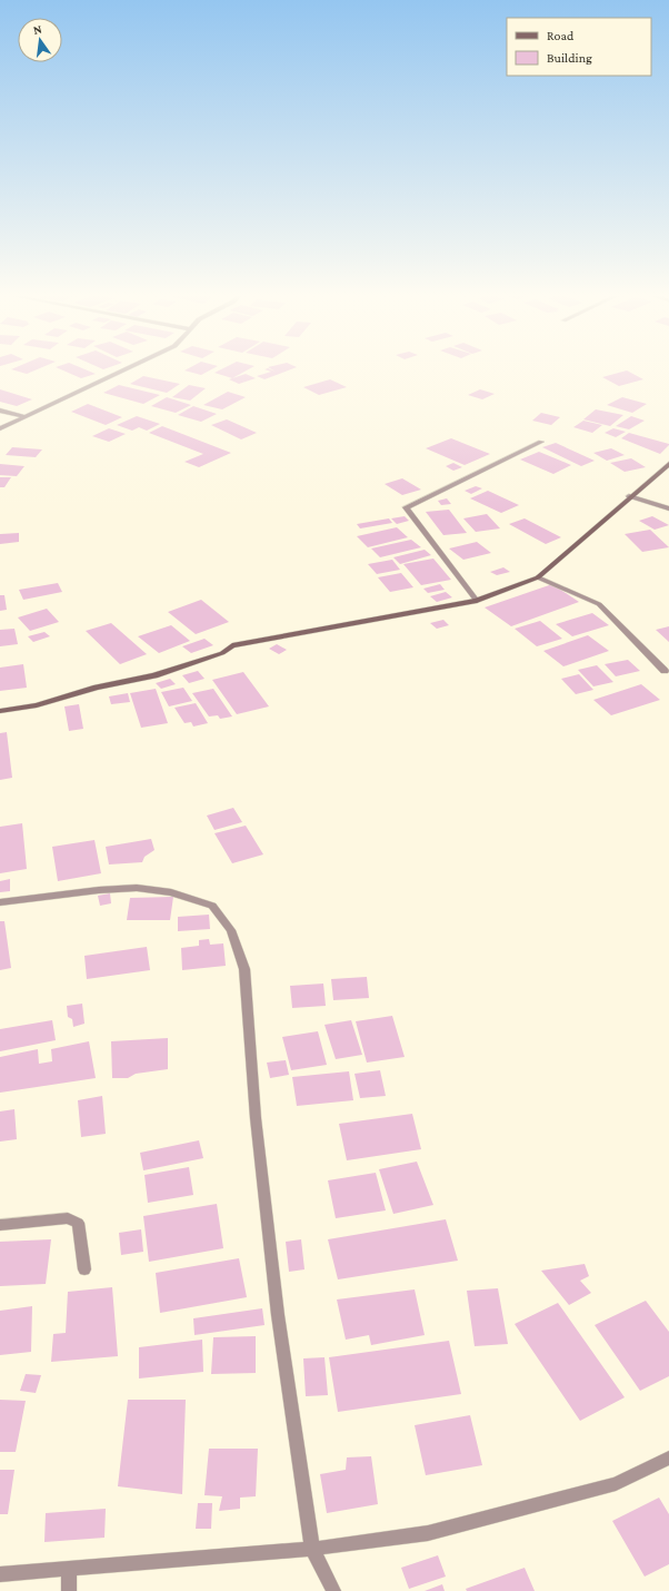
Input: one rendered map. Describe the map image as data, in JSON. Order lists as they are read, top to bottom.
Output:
{
  "legend": ["Road", "Building"],
  "north": "top"
}
